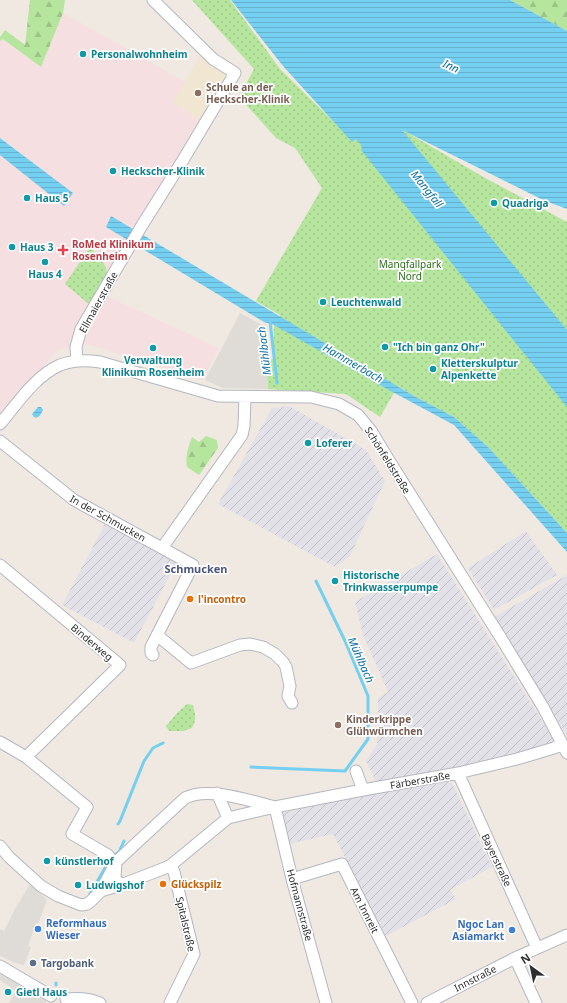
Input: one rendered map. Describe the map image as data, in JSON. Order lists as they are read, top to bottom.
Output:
{
  "streets": {
    "street": [
      "Ellmaierstraße",
      "Schönfeldstraße",
      "In der Schmucken",
      "Binderweg",
      "Färberstraße",
      "Bayerstraße",
      "Hofmannstraße",
      "Am Innreit",
      "Spitalstraße",
      "Innstraße"
    ]
  },
  "crossings": [
    ["Ellmaierstraße", "Schönfeldstraße"],
    ["Schönfeldstraße", "Färberstraße"],
    ["Färberstraße", "Bayerstraße"],
    ["Färberstraße", "Hofmannstraße"],
    ["Färberstraße", "Spitalstraße"],
    ["Bayerstraße", "Innstraße"],
    ["Hofmannstraße", "Am Innreit"]
  ],
  "districts": ["Schmucken"],
  "water": [
    "Inn",
    "Mangfall",
    "Mühlbach",
    "Hammerbach"
  ],
  "parks": ["Mangfallpark Nord"],
  "places": {
    "other": [
      "Personalwohnheim",
      "Schule an der Heckscher-Klinik",
      "Heckscher-Klinik",
      "Haus 5",
      "Quadriga",
      "Haus 3",
      "Haus 4",
      "Leuchtenwald",
      "\"Ich bin ganz Ohr\"",
      "Verwaltung Klinikum Rosenheim",
      "Kletterskulptur Alpenkette",
      "Loferer",
      "Historische Trinkwasserpumpe",
      "l'incontro",
      "Kinderkrippe Glühwürmchen",
      "künstlerhof",
      "Glückspilz",
      "Ludwigshof",
      "Reformhaus Wieser",
      "Ngoc Lan Asiamarkt",
      "Targobank",
      "Gietl Haus"
    ],
    "health": ["RoMed Klinikum Rosenheim"]
  },
  "north": "top left"
}
